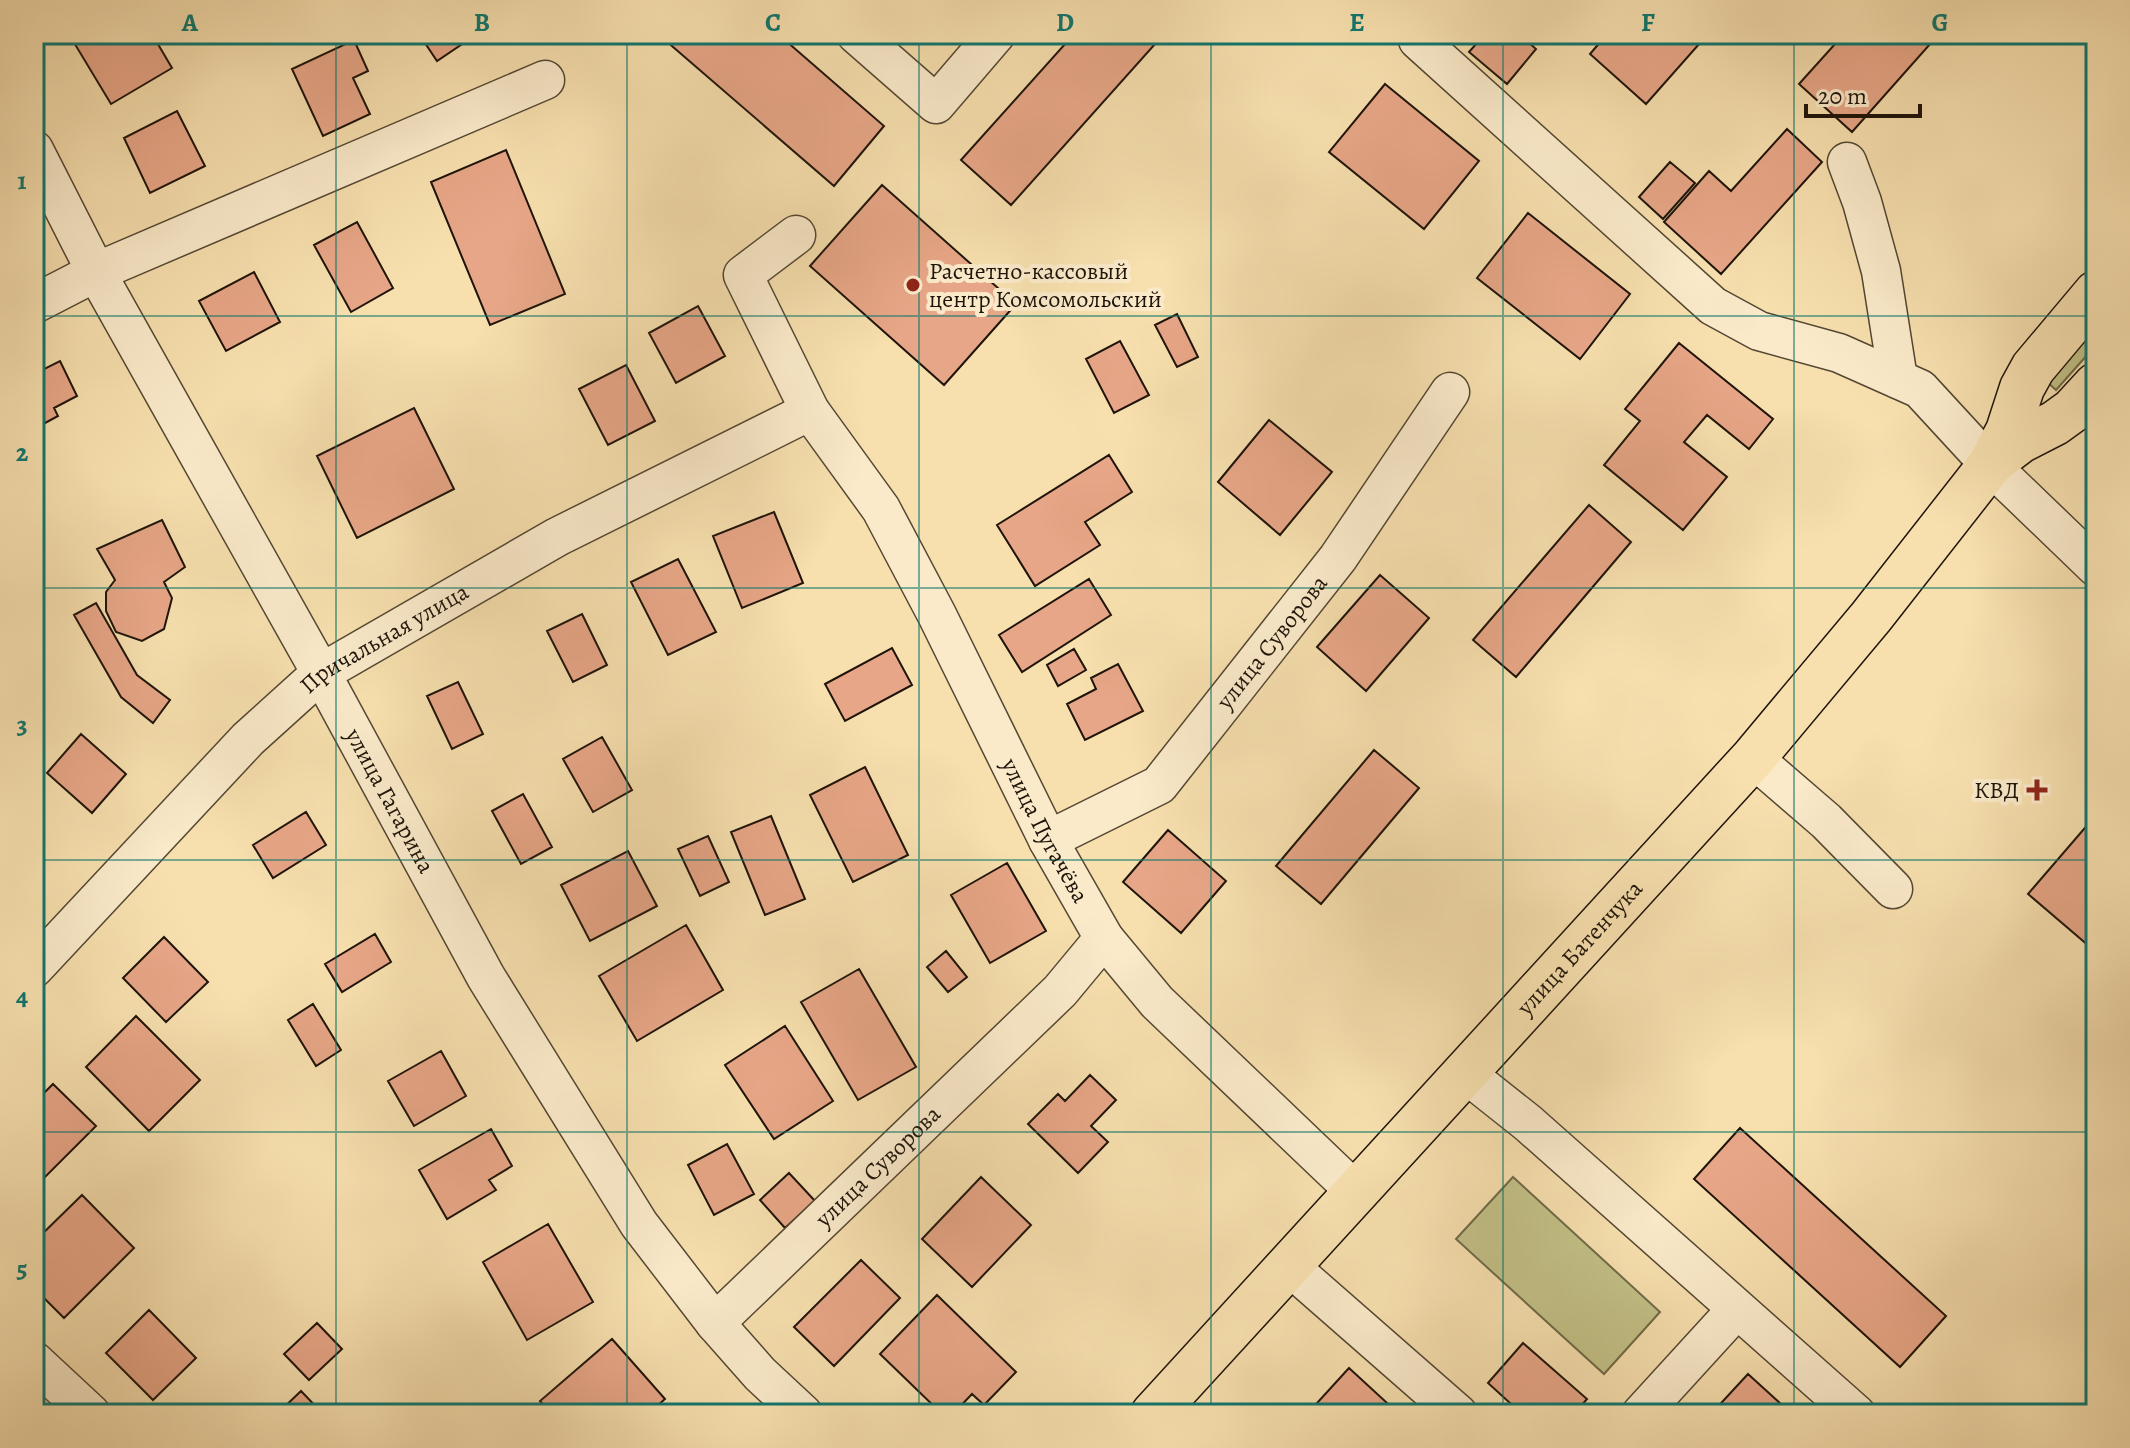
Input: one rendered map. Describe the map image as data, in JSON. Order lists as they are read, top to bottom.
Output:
{
  "streets": {
    "main road": ["улица Батенчука"],
    "street": [
      "Причальная улица",
      "улица Суворова",
      "улица Гагарина",
      "улица Пугачёва"
    ]
  },
  "crossings": [
    ["Причальная улица", "улица Гагарина"],
    ["Причальная улица", "улица Пугачёва"],
    ["улица Суворова", "улица Гагарина"],
    ["улица Суворова", "улица Пугачёва"],
    ["улица Пугачёва", "улица Батенчука"]
  ],
  "places": {
    "other": ["Расчетно-кассовый центр Комсомольский"],
    "health": ["КВД"]
  },
  "scale_bar": "20 m",
  "grid": {
    "columns": [
      "A",
      "B",
      "C",
      "D",
      "E",
      "F",
      "G"
    ],
    "rows": [
      "1",
      "2",
      "3",
      "4",
      "5"
    ]
  }
}
